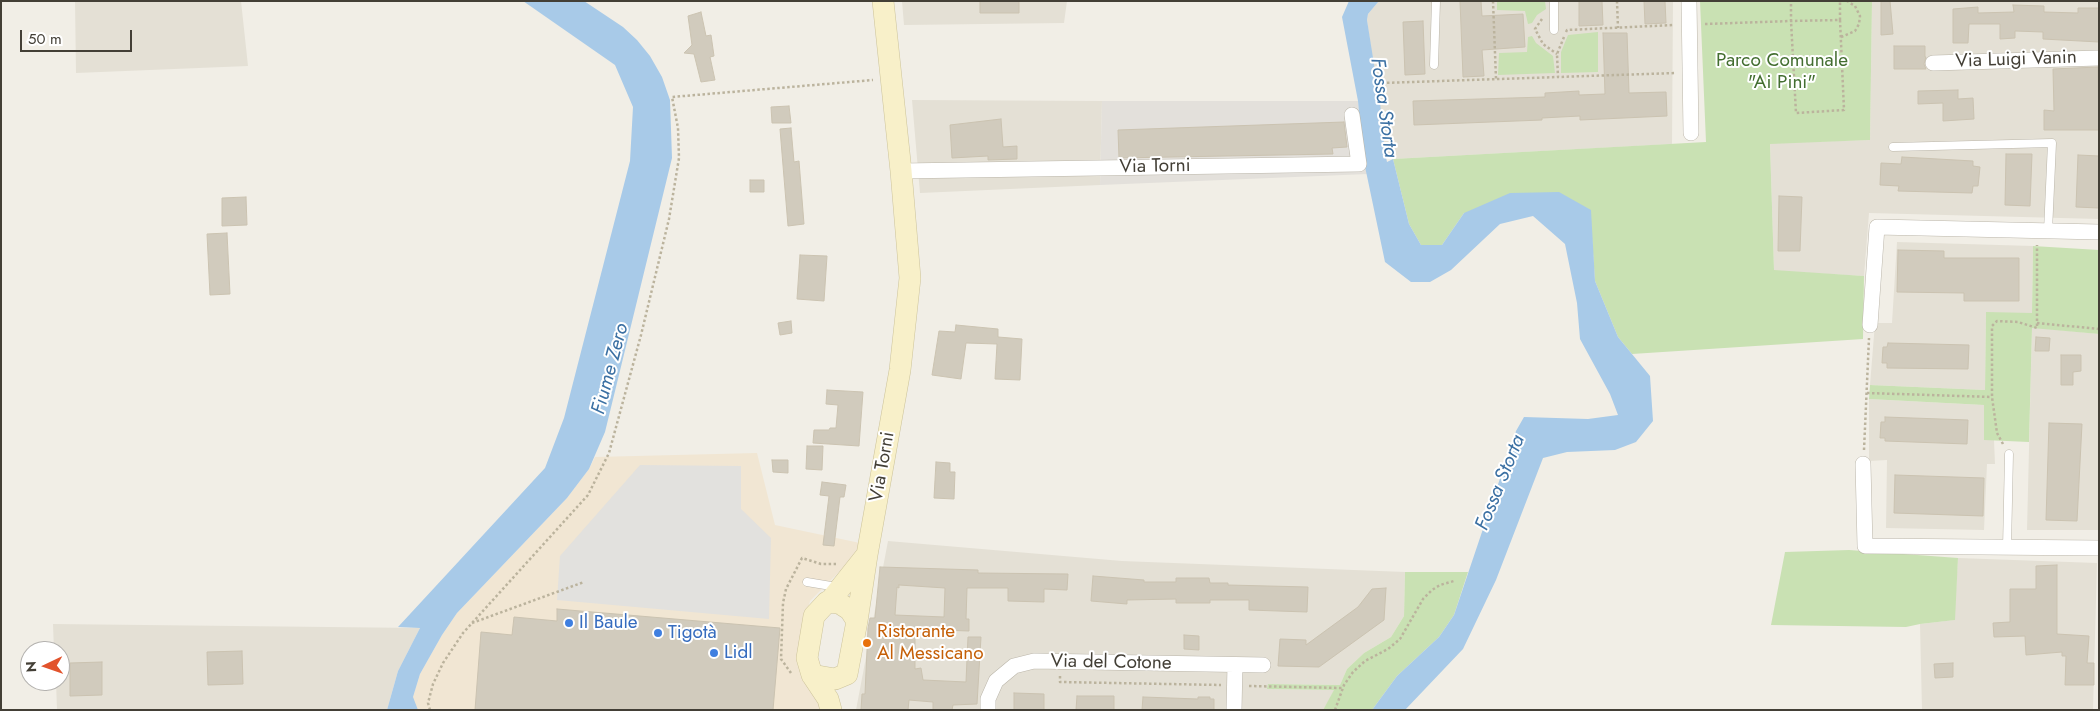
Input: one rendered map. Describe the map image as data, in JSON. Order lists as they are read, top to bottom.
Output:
{
  "streets": {
    "main road": ["Via Torni"],
    "street": ["Via Luigi Vanin", "Via del Cotone"]
  },
  "water": ["Fossa Storta", "Fiume Zero"],
  "parks": ["Parco Comunale \"Ai Pini\""],
  "places": [
    "Il Baule",
    "Tigotà",
    "Ristorante Al Messicano",
    "Lidl"
  ],
  "scale_bar": "50 m",
  "north": "left"
}
